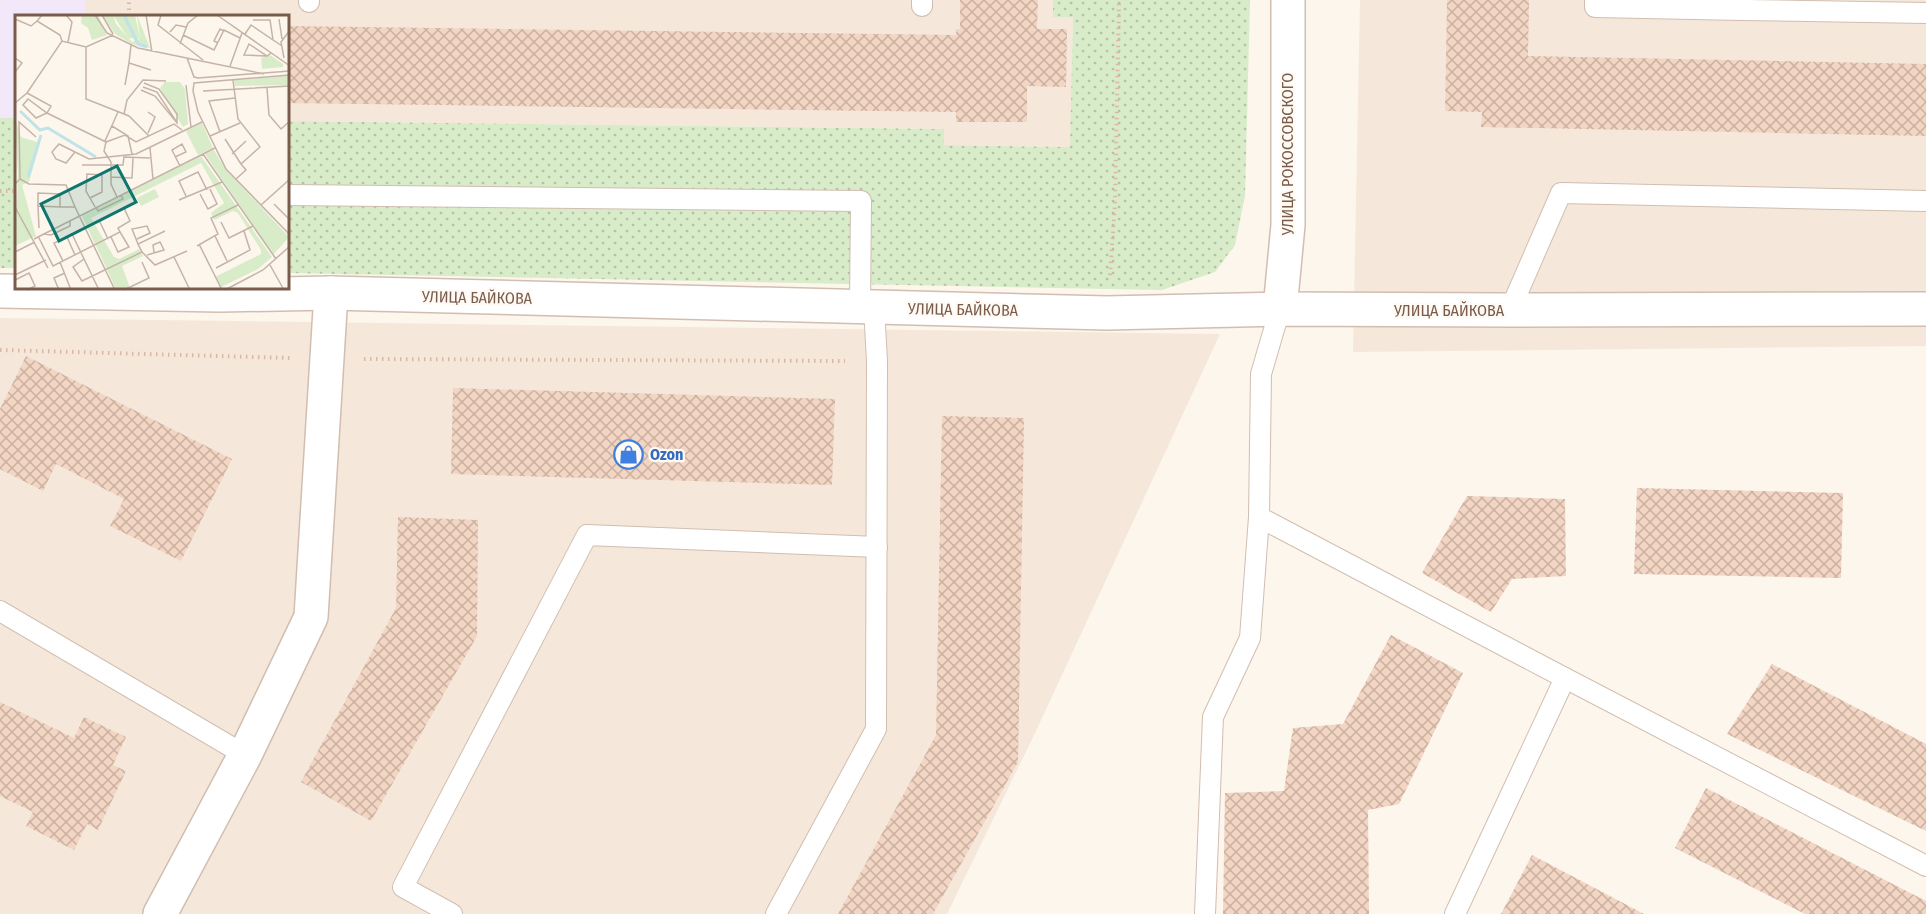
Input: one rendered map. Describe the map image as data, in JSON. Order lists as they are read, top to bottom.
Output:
{
  "streets": {
    "street": ["УЛИЦА РОКОССОВСКОГО", "УЛИЦА БАЙКОВА"]
  },
  "crossings": [
    ["УЛИЦА РОКОССОВСКОГО", "УЛИЦА БАЙКОВА"]
  ],
  "places": {
    "shop": ["Ozon"]
  }
}
